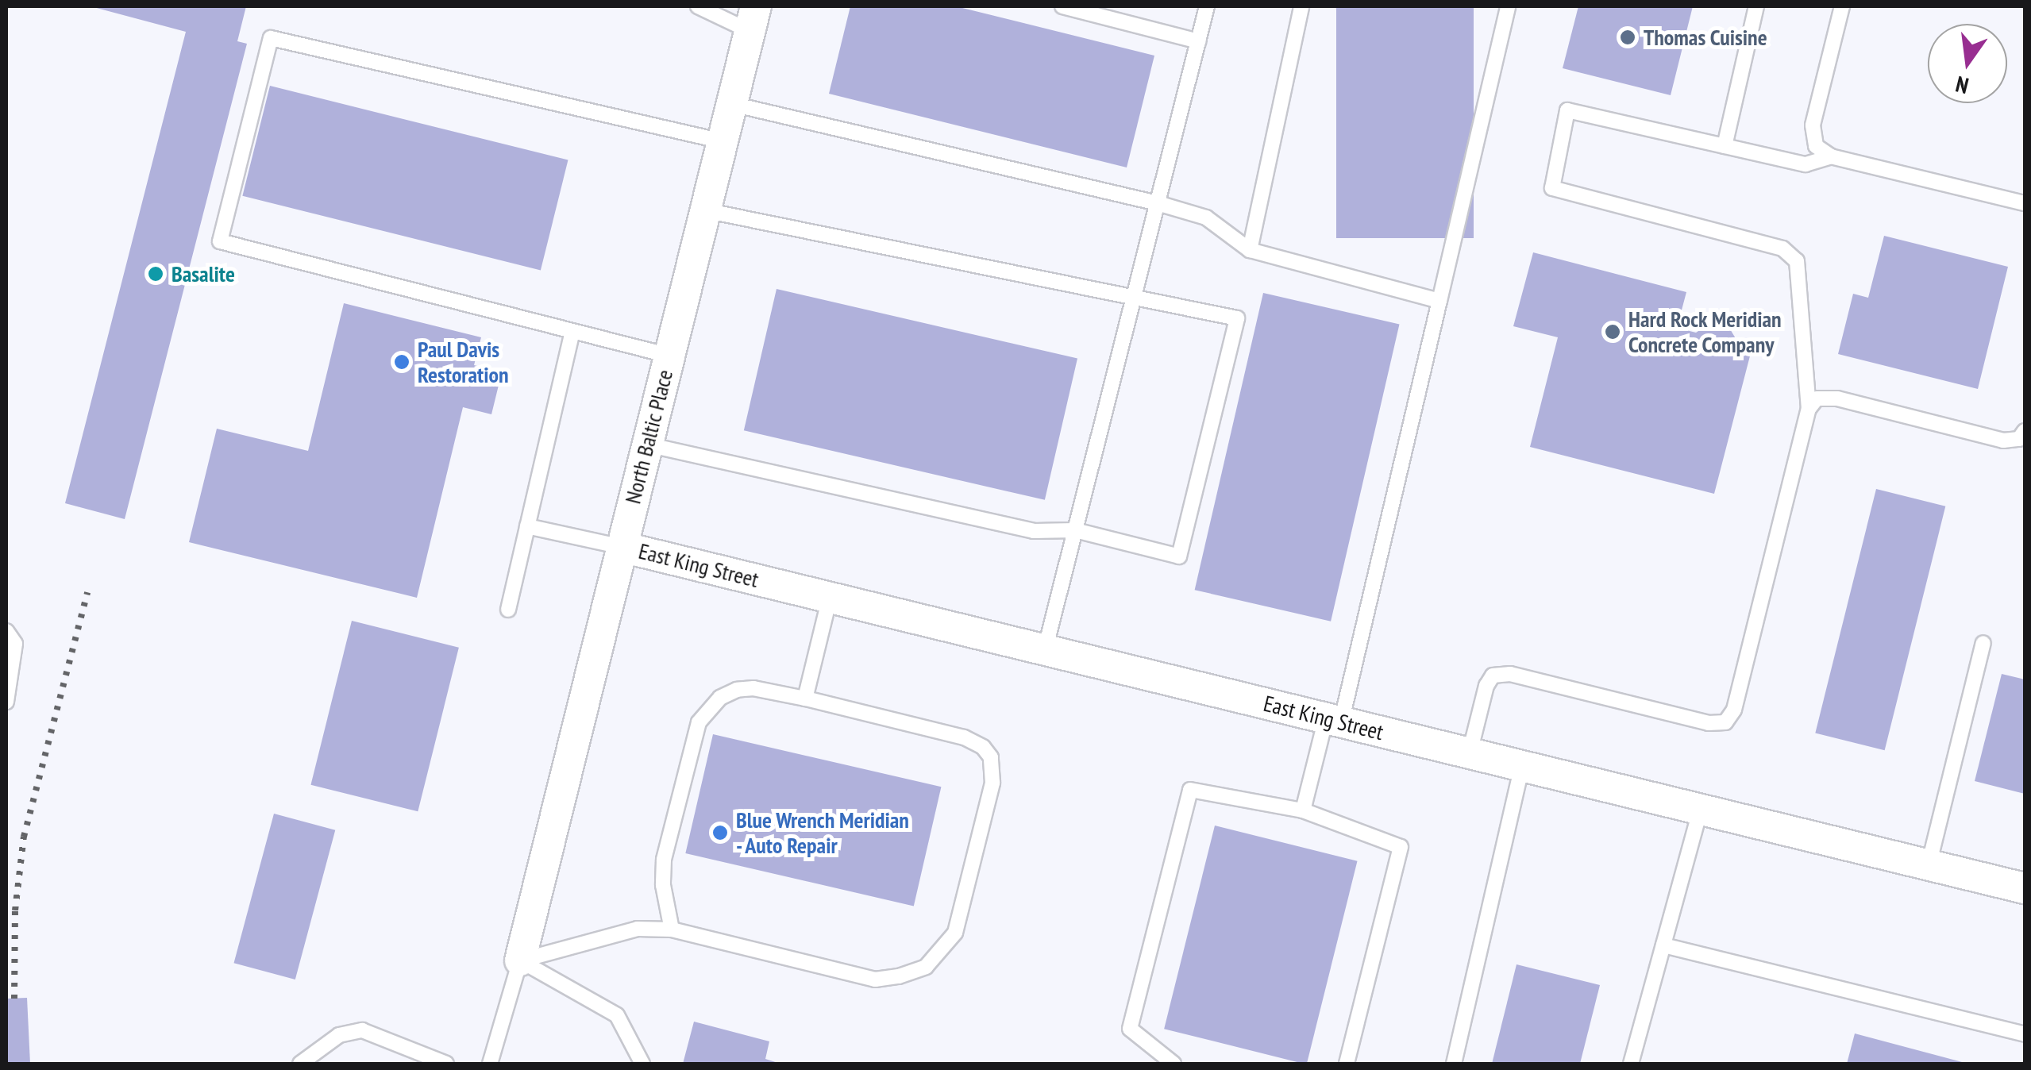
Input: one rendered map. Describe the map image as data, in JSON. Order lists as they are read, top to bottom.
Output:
{
  "streets": {
    "street": ["North Baltic Place", "East King Street"]
  },
  "crossings": [
    ["North Baltic Place", "East King Street"]
  ],
  "places": [
    "Thomas Cuisine",
    "Basalite",
    "Hard Rock Meridian Concrete Company",
    "Paul Davis Restoration",
    "Blue Wrench Meridian - Auto Repair"
  ],
  "north": "bottom"
}
